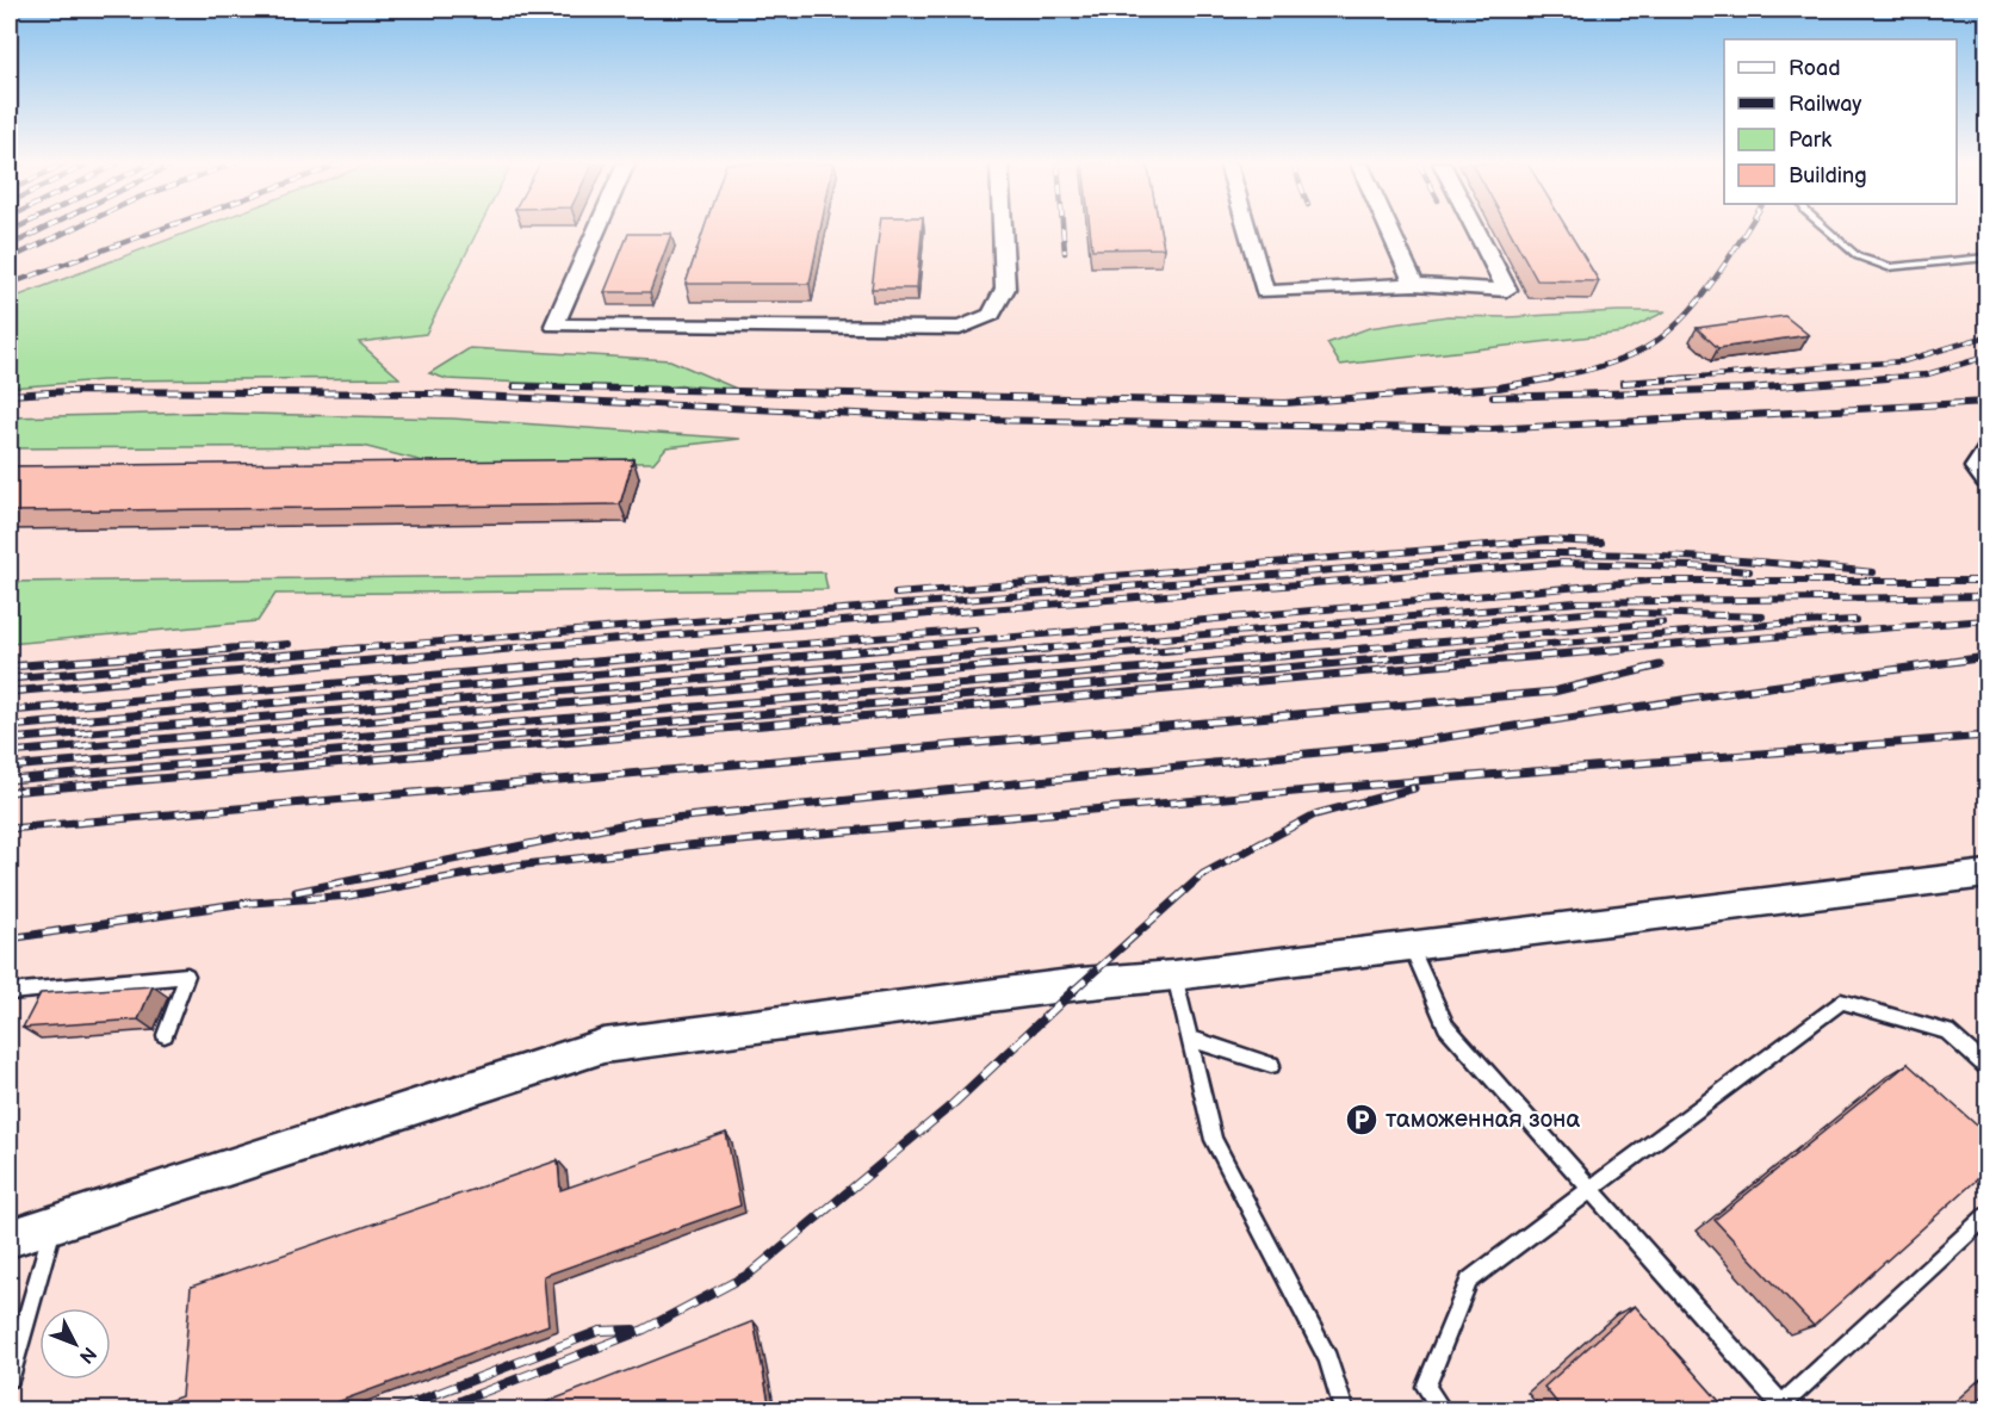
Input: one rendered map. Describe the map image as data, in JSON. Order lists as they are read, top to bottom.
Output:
{
  "places": {
    "parking": ["таможенная зона"]
  },
  "legend": [
    "Road",
    "Railway",
    "Park",
    "Building"
  ],
  "north": "bottom right"
}
